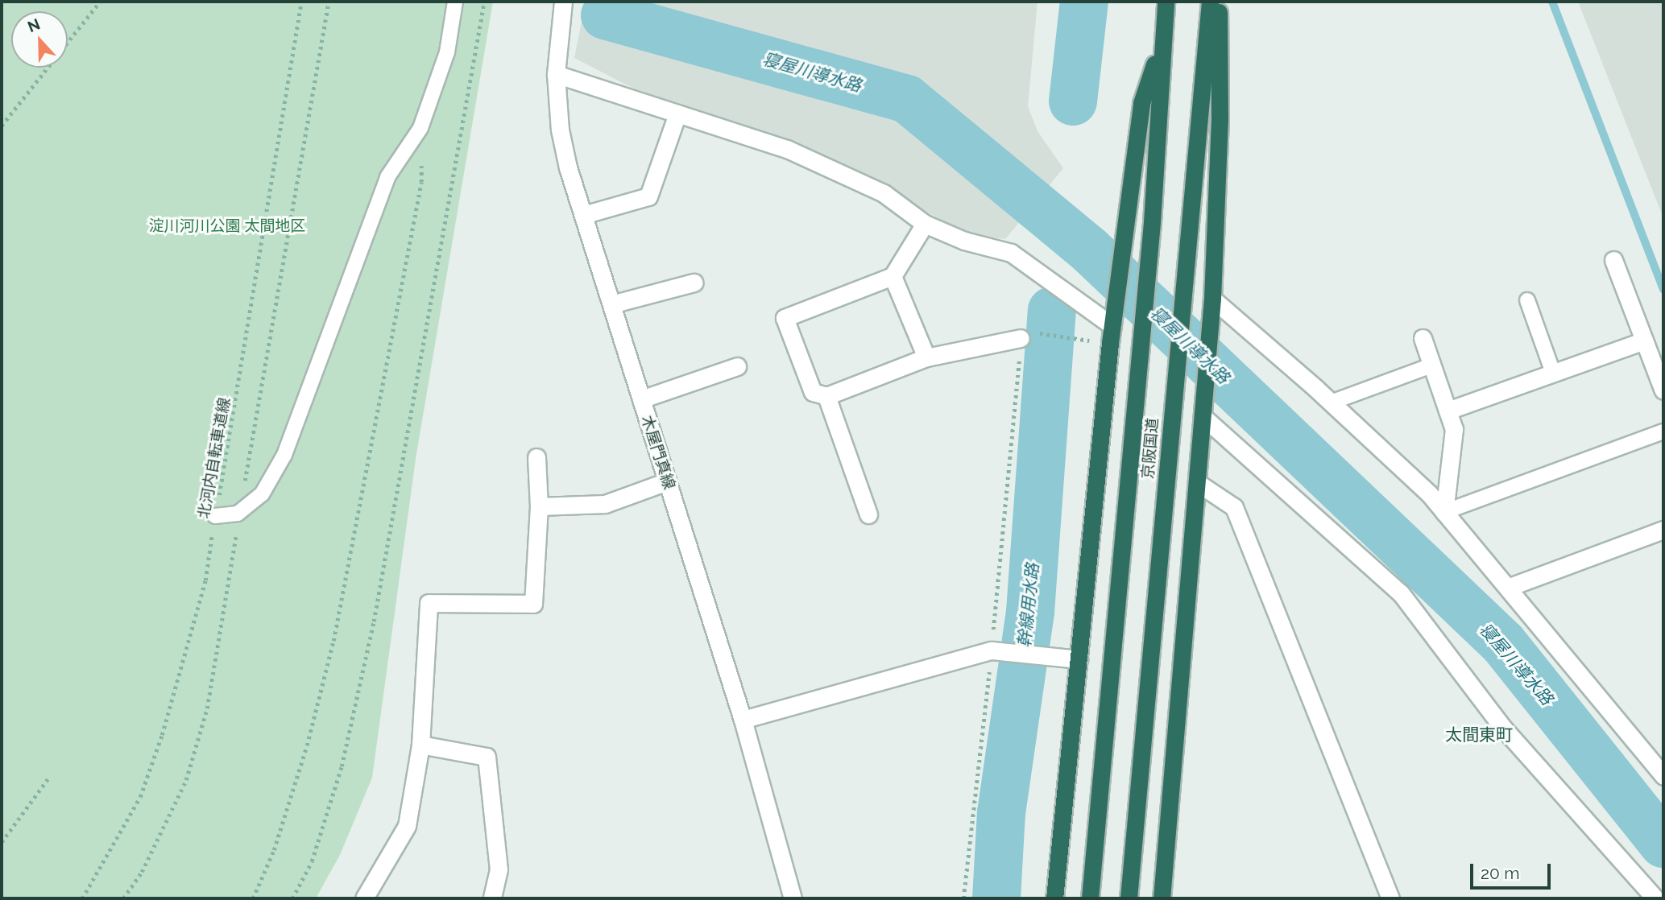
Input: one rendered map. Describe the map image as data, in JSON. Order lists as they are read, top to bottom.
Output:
{
  "streets": {
    "highway": ["京阪国道"],
    "street": ["木屋門真線"],
    "path": ["北河内自転車道線"]
  },
  "districts": ["太間東町"],
  "water": ["寝屋川導水路", "幹線用水路"],
  "parks": ["淀川河川公園 太間地区"],
  "scale_bar": "20 m",
  "north": "top"
}
